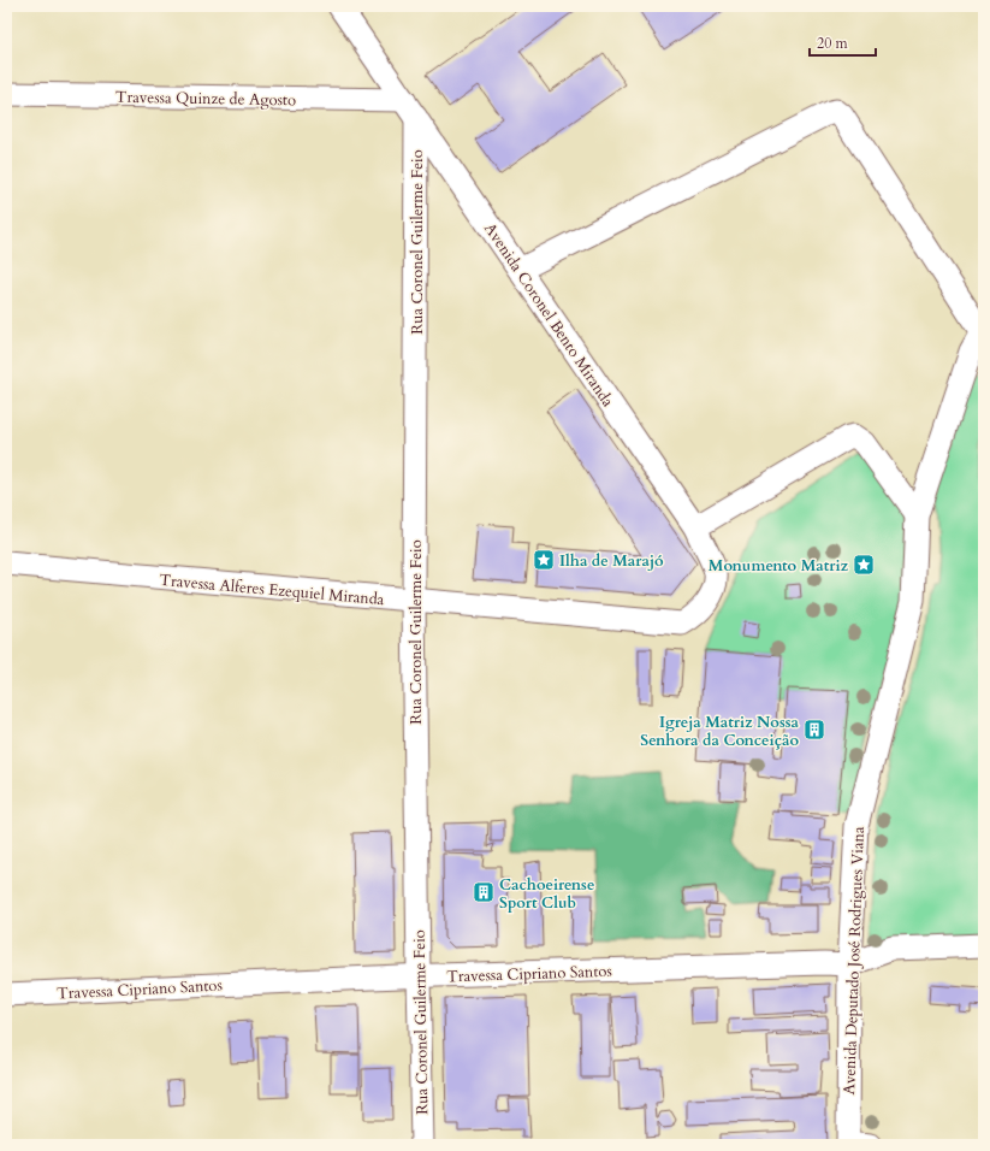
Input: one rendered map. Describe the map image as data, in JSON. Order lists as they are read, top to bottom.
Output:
{
  "streets": {
    "street": [
      "Travessa Quinze de Agosto",
      "Rua Coronel Guilerme Feio",
      "Avenida Coronel Bento Miranda",
      "Travessa Alferes Ezequiel Miranda",
      "Avenida Deputado José Rodrigues Viana",
      "Travessa Cipriano Santos"
    ]
  },
  "crossings": [
    ["Travessa Quinze de Agosto", "Rua Coronel Guilerme Feio"],
    ["Travessa Quinze de Agosto", "Avenida Coronel Bento Miranda"],
    ["Rua Coronel Guilerme Feio", "Avenida Coronel Bento Miranda"],
    ["Rua Coronel Guilerme Feio", "Travessa Alferes Ezequiel Miranda"],
    ["Rua Coronel Guilerme Feio", "Travessa Cipriano Santos"],
    ["Avenida Coronel Bento Miranda", "Travessa Alferes Ezequiel Miranda"],
    ["Avenida Coronel Bento Miranda", "Avenida Deputado José Rodrigues Viana"],
    ["Avenida Deputado José Rodrigues Viana", "Travessa Cipriano Santos"]
  ],
  "places": {
    "place": ["Ilha de Marajó", "Monumento Matriz"],
    "building": ["Igreja Matriz Nossa Senhora da Conceição", "Cachoeirense Sport Club"]
  },
  "scale_bar": "20 m"
}
